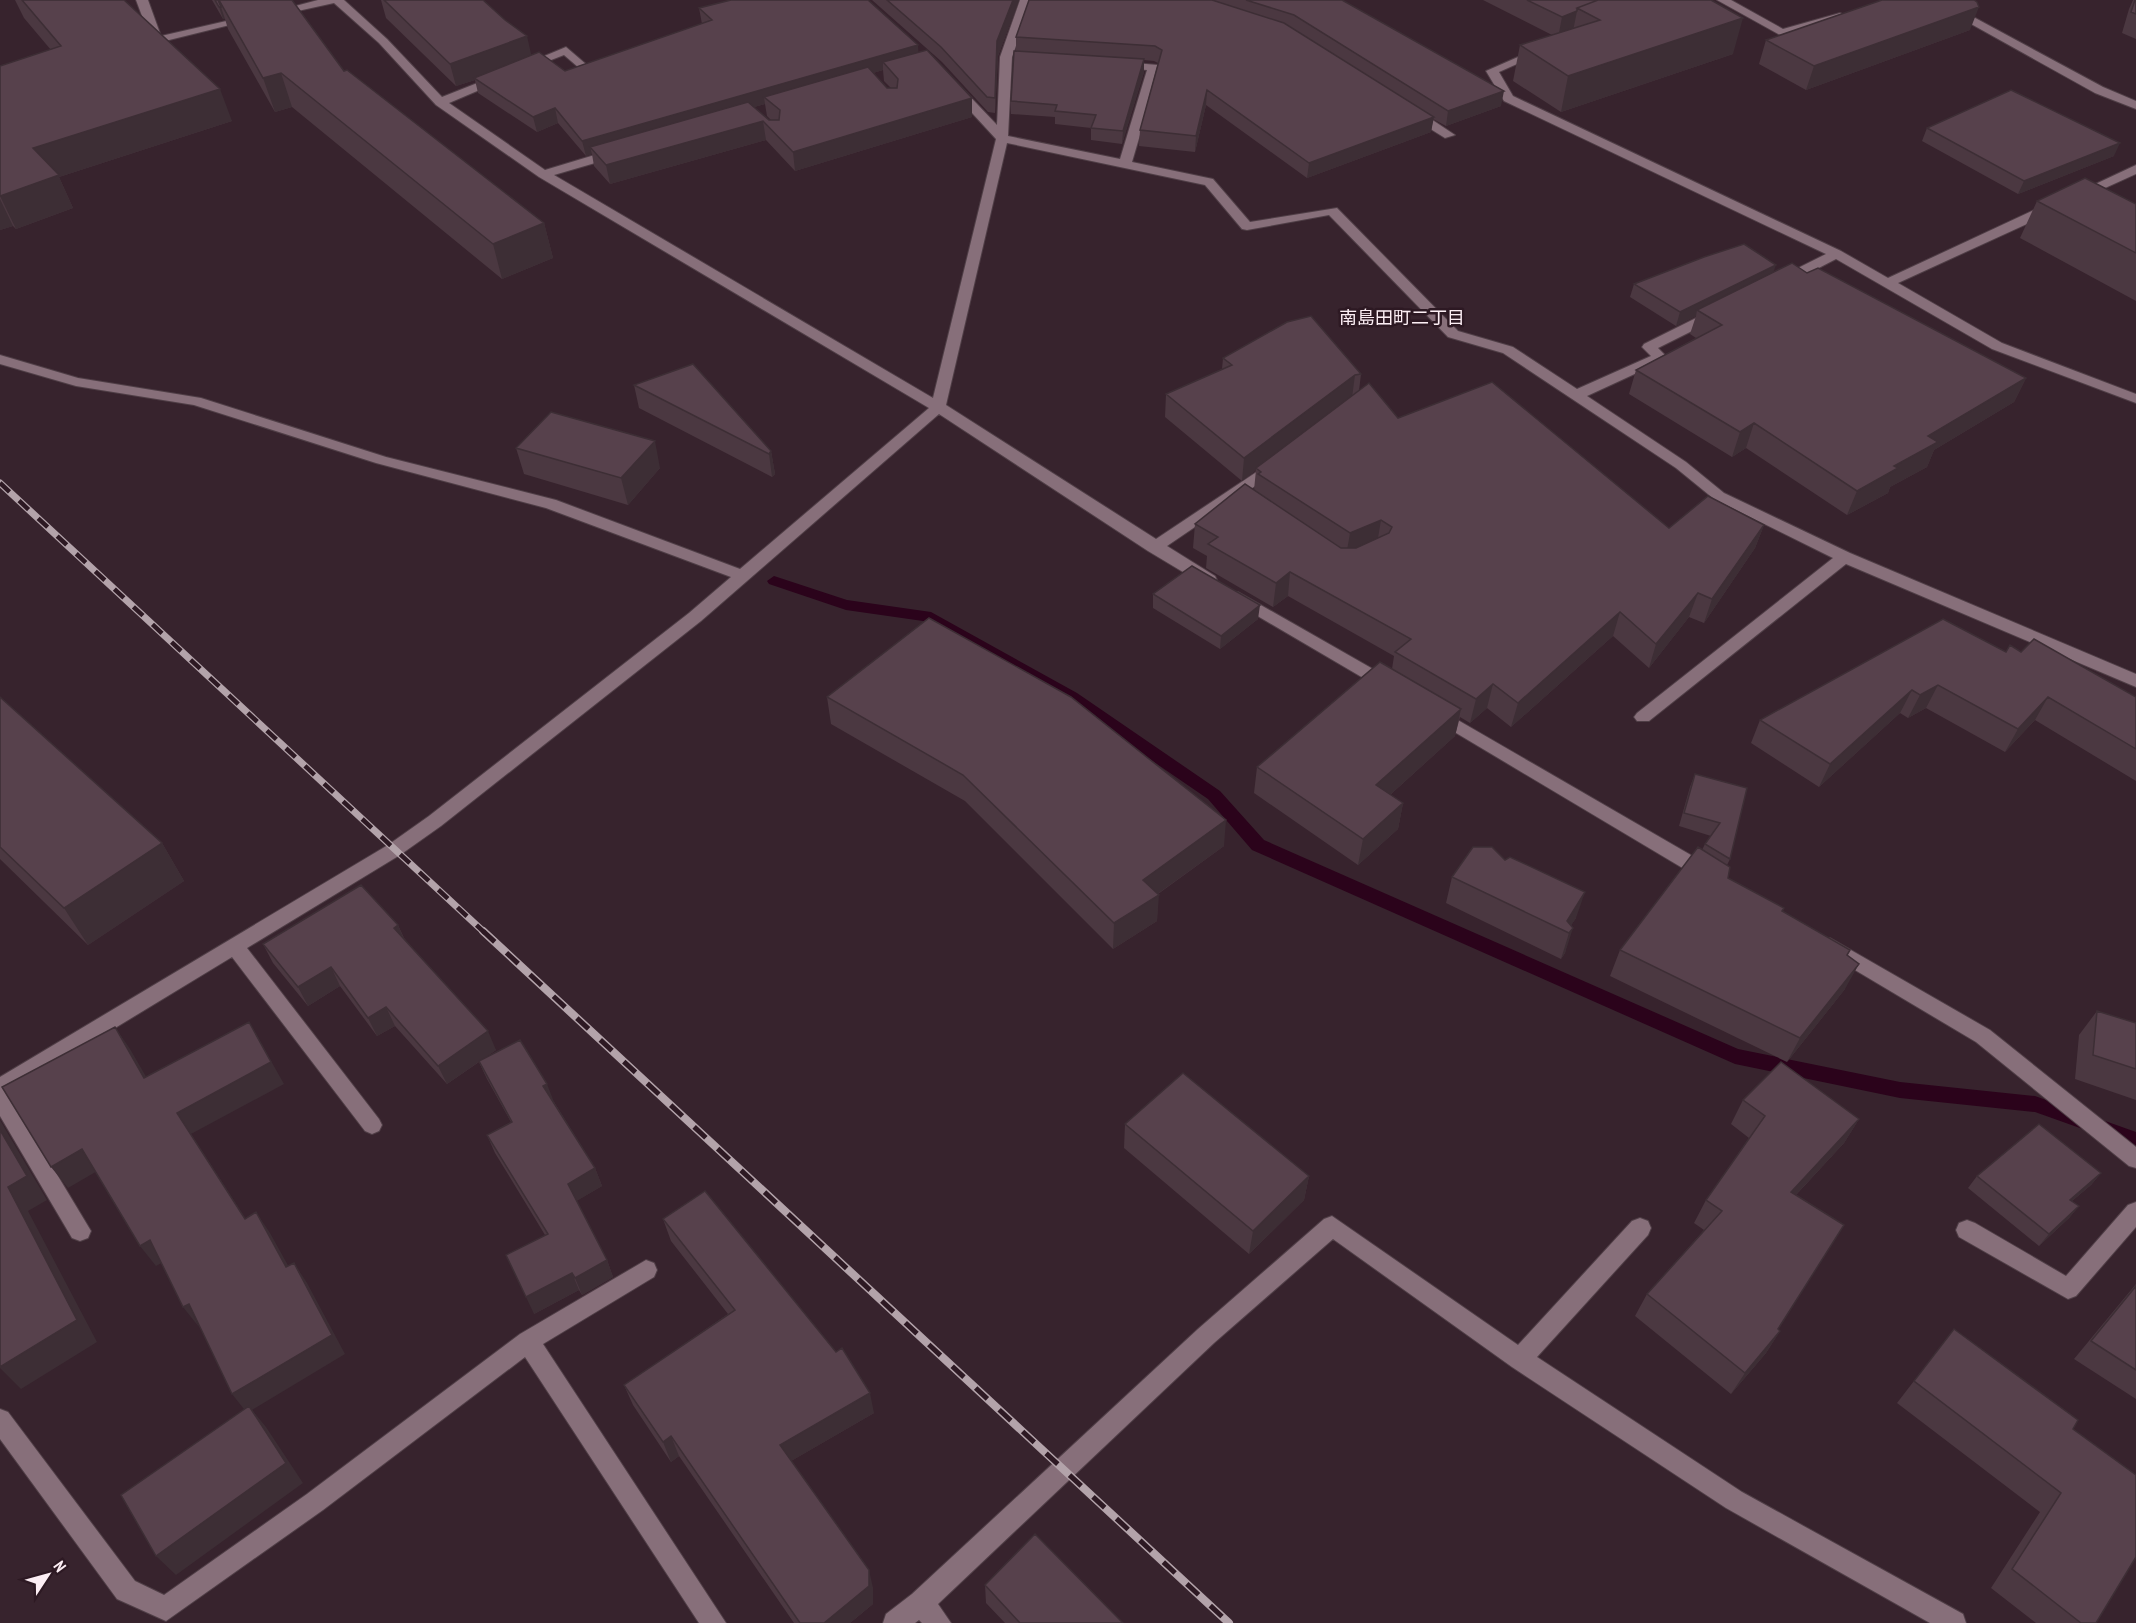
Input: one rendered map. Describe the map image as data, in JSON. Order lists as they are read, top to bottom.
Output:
{
  "districts": ["南島田町二丁目"],
  "north": "top right"
}
